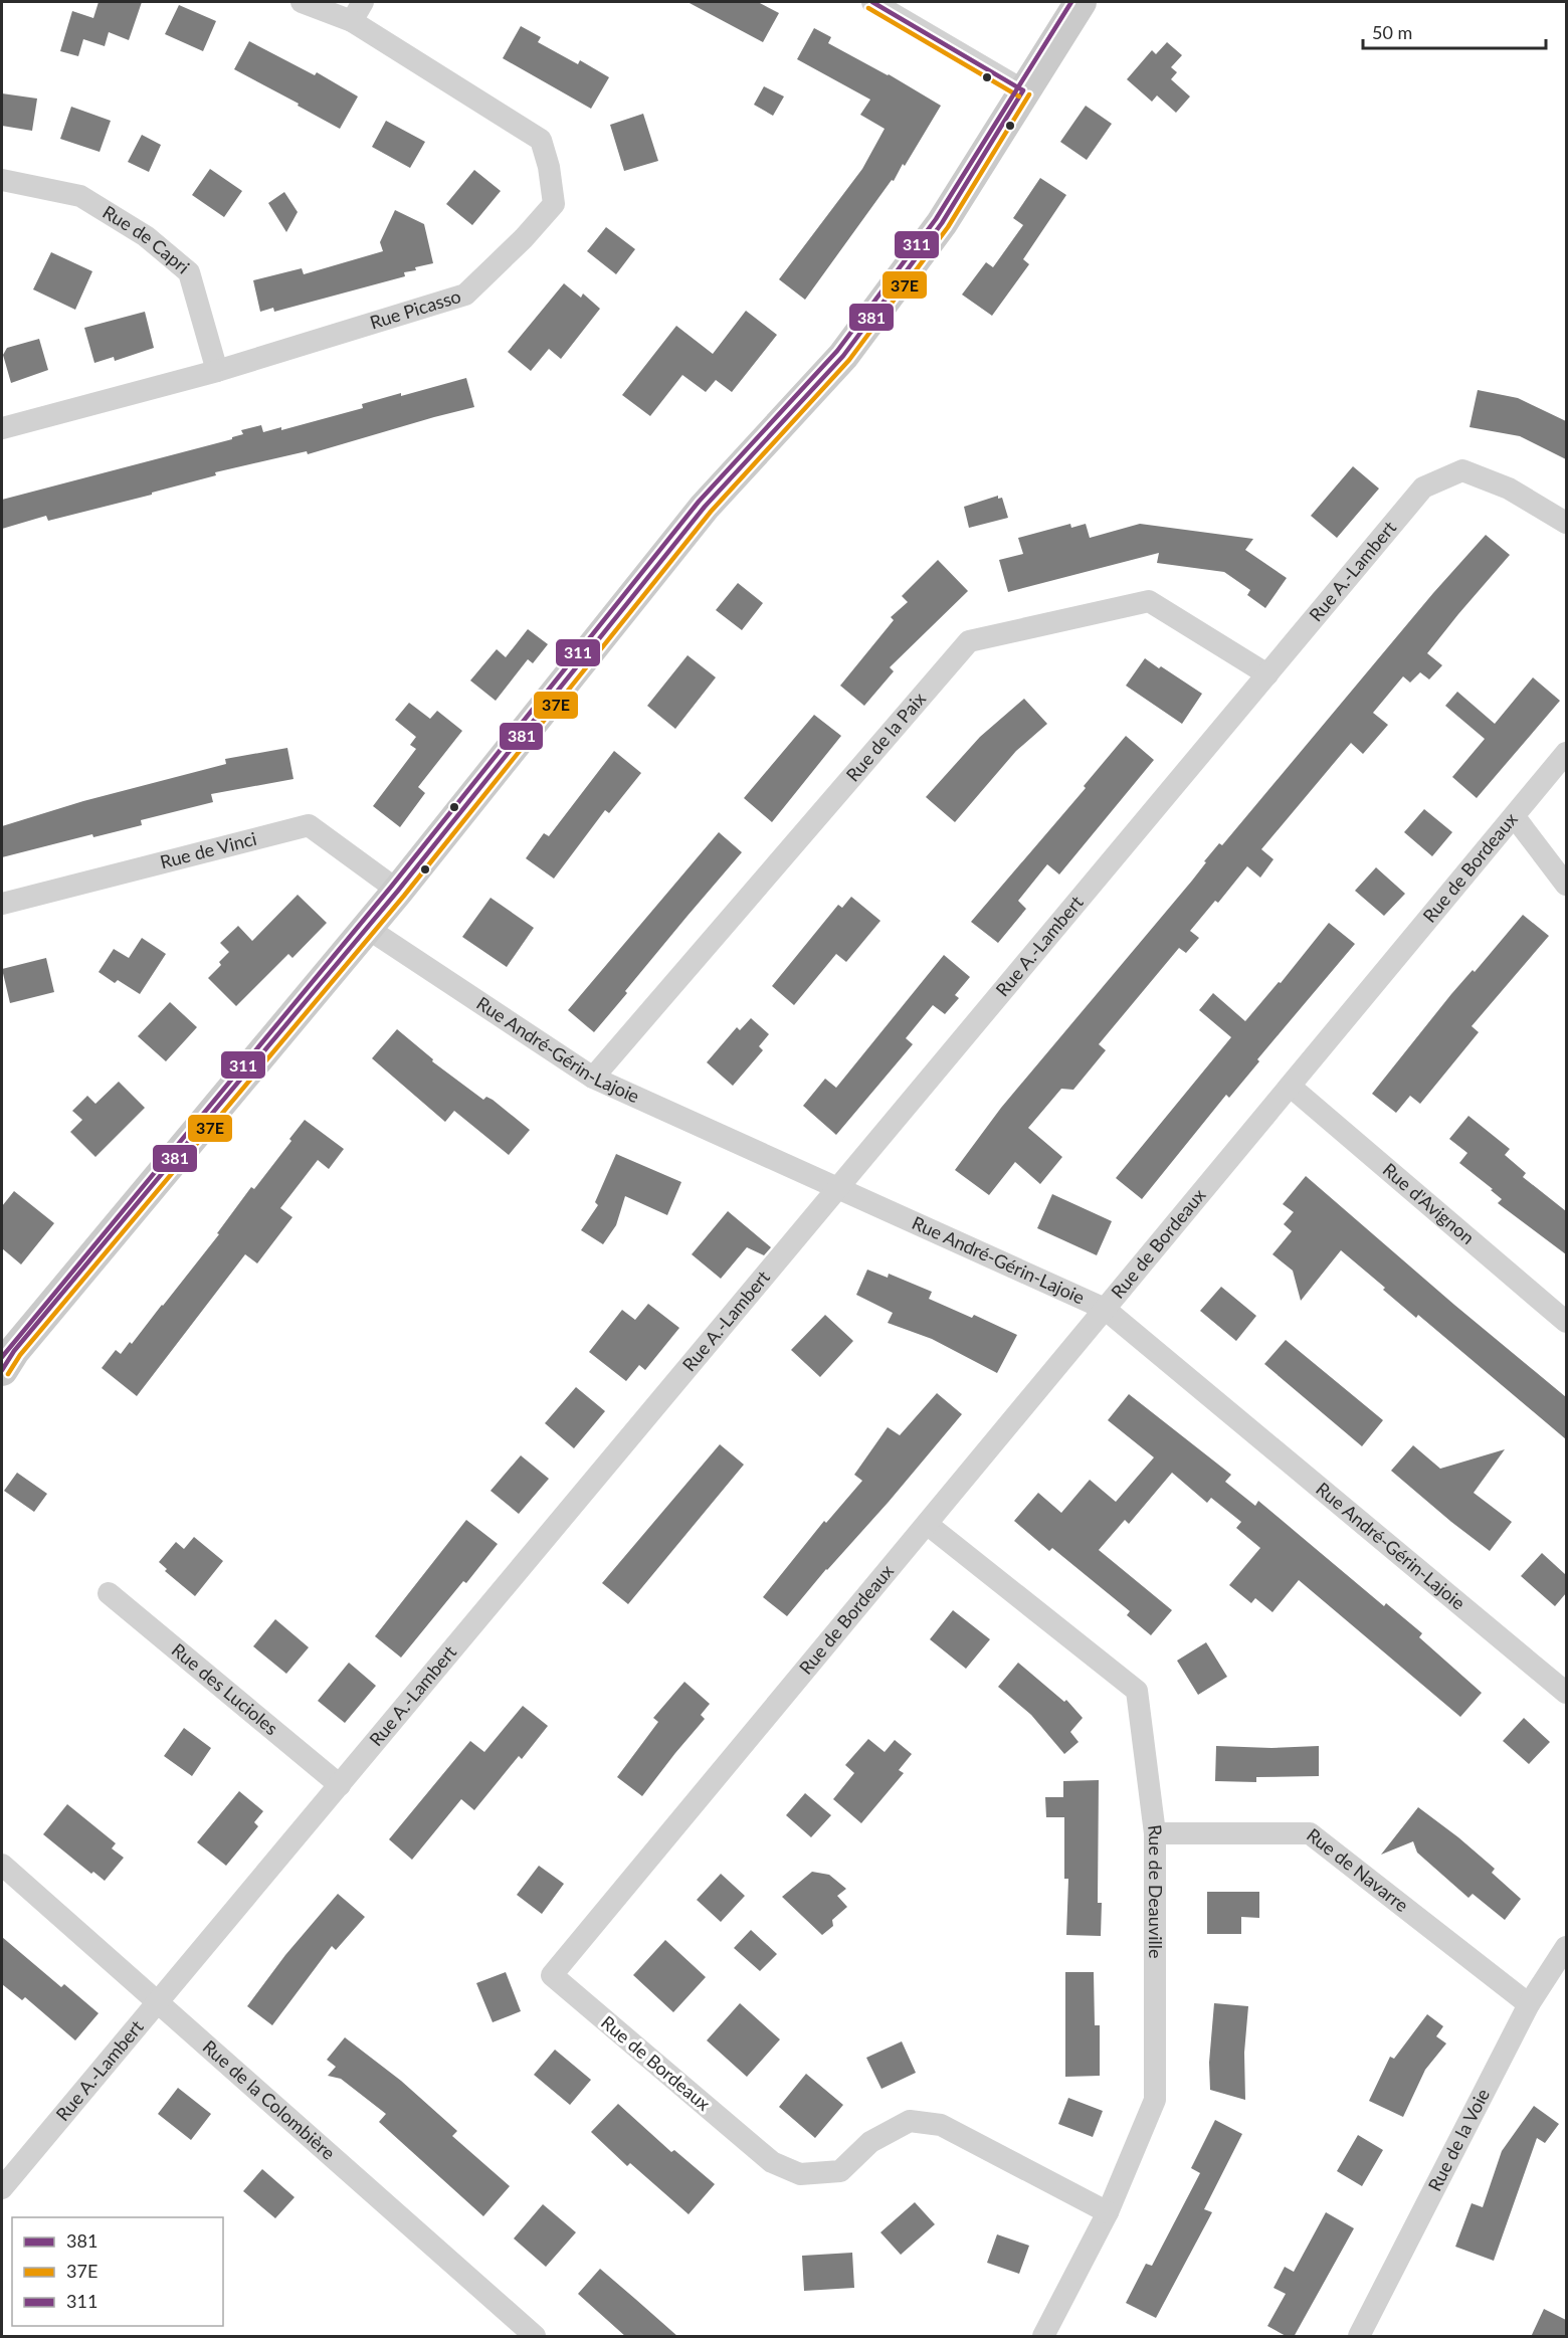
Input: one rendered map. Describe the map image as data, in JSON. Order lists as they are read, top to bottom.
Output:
{
  "streets": {
    "street": [
      "Rue de Capri",
      "Rue Picasso",
      "Rue A.-Lambert",
      "Rue de la Paix",
      "Rue de Vinci",
      "Rue de Bordeaux",
      "Rue André-Gérin-Lajoie",
      "Rue d'Avignon",
      "Rue des Lucioles",
      "Rue de Navarre",
      "Rue de Deauville",
      "Rue de la Colombière",
      "Rue de la Voie"
    ]
  },
  "crossings": [
    ["Rue de Capri", "Rue Picasso"],
    ["Rue A.-Lambert", "Rue de la Paix"],
    ["Rue A.-Lambert", "Rue André-Gérin-Lajoie"],
    ["Rue A.-Lambert", "Rue des Lucioles"],
    ["Rue A.-Lambert", "Rue de la Colombière"],
    ["Rue de la Paix", "Rue André-Gérin-Lajoie"],
    ["Rue de Bordeaux", "Rue André-Gérin-Lajoie"],
    ["Rue de Bordeaux", "Rue d'Avignon"],
    ["Rue de Bordeaux", "Rue de Deauville"],
    ["Rue de Navarre", "Rue de Deauville"],
    ["Rue de Navarre", "Rue de la Voie"]
  ],
  "lines": ["transit line 381", "transit line 311", "transit line 37E"],
  "legend": ["381", "37E", "311"],
  "scale_bar": "50 m"
}
